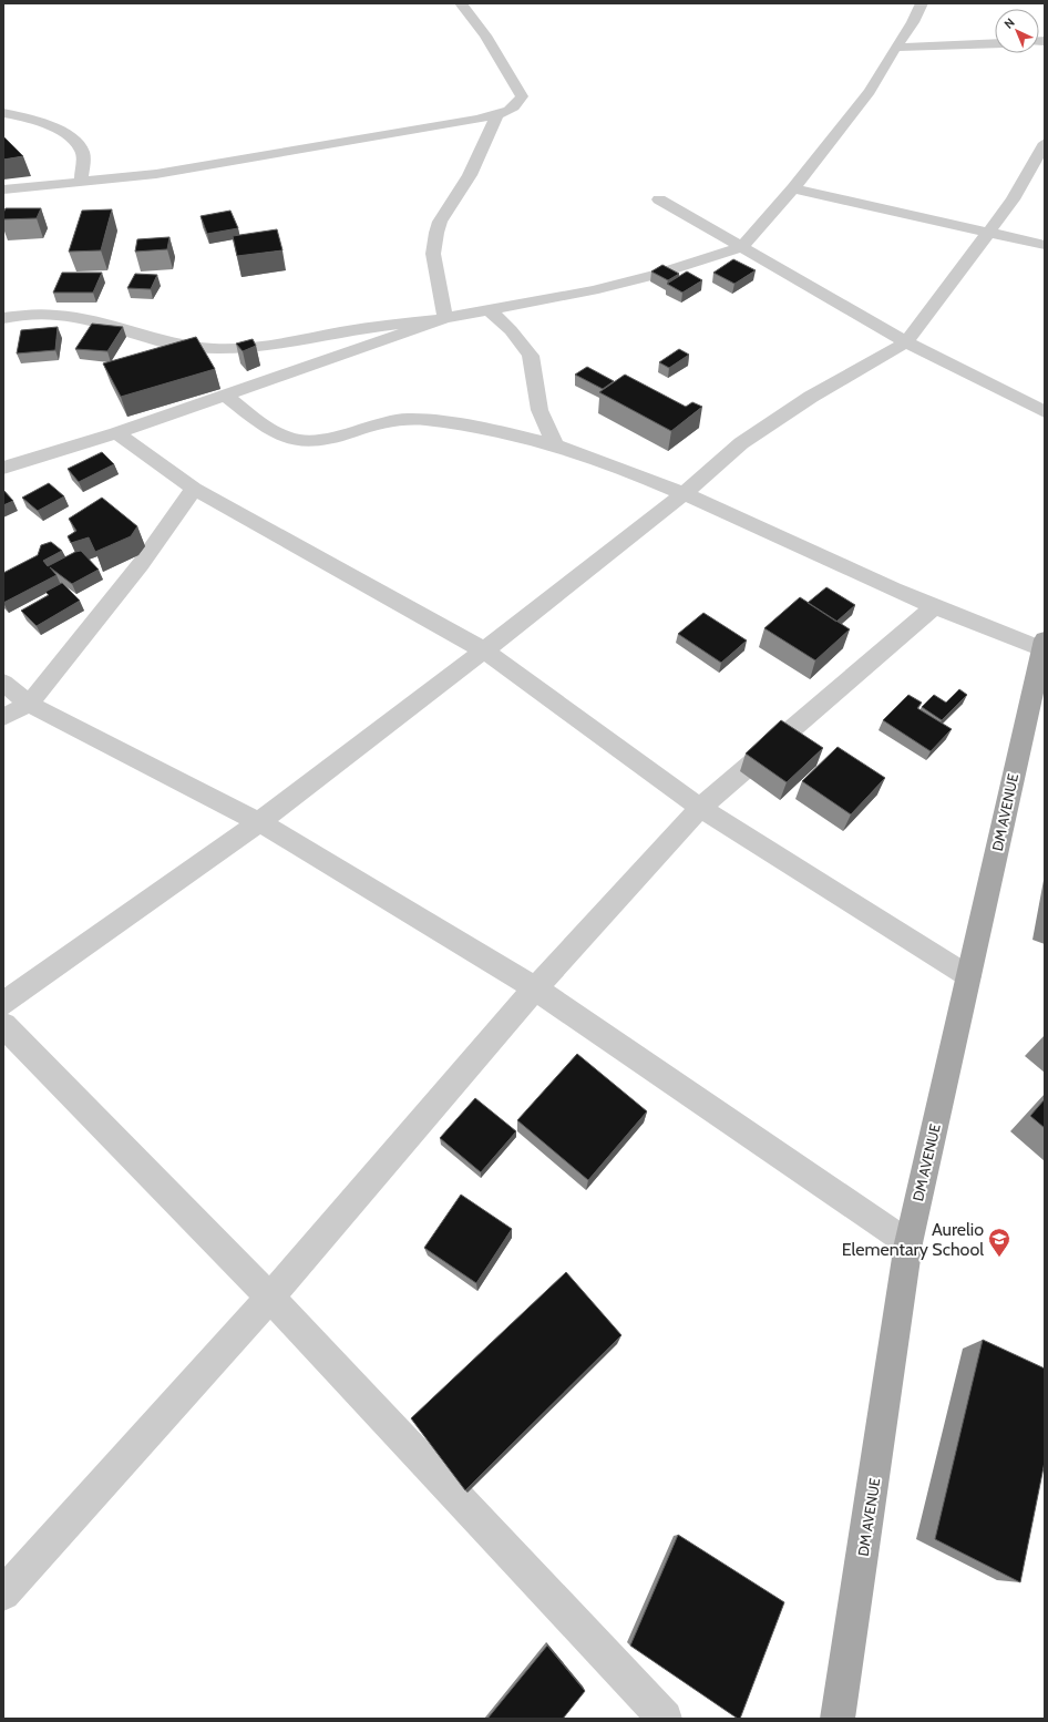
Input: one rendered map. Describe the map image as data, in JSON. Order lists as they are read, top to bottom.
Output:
{
  "streets": {
    "main road": ["DM AVENUE"]
  },
  "places": {
    "school or university": ["Aurelio Elementary School"]
  },
  "north": "top left"
}
